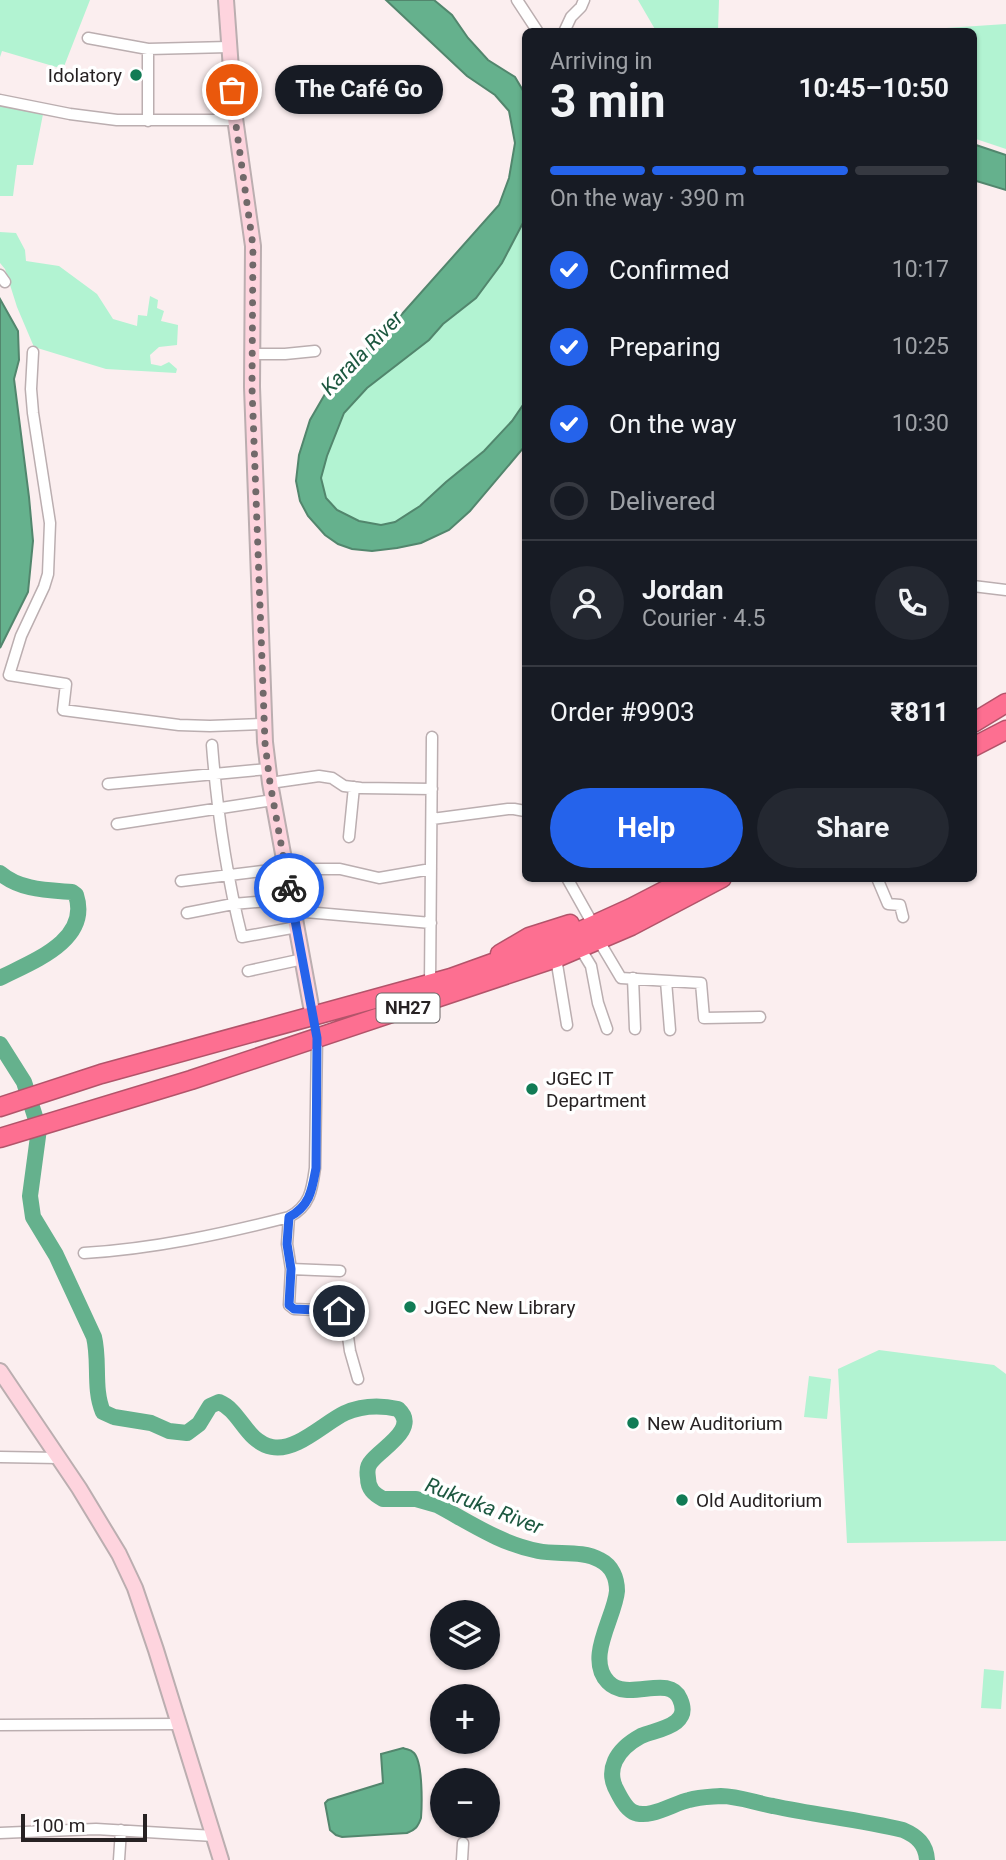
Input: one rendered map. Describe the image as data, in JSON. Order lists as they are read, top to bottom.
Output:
{
  "streets": {
    "highway": ["NH27"]
  },
  "water": ["Karala River", "Rukruka River"],
  "places": [
    "Idolatory",
    "The Café Go",
    "JGEC IT Department",
    "JGEC New Library",
    "New Auditorium",
    "Old Auditorium"
  ],
  "scale_bar": "100 m",
  "page": {
    "heading": ["3 min", "Arriving in", "10:45–10:50"],
    "panel": [
      "Jordan",
      "Courier · 4.5",
      "Order #9903",
      "₹811"
    ],
    "bubble": "The Café Go",
    "bar": "On the way · 390 m",
    "list": [
      ["Confirmed", "10:17"],
      ["Preparing", "10:25"],
      ["On the way", "10:30"],
      "Delivered"
    ],
    "buttons": ["Help", "Share"],
    "map_buttons": ["+", "−"],
    "scale": "100 m"
  }
}
